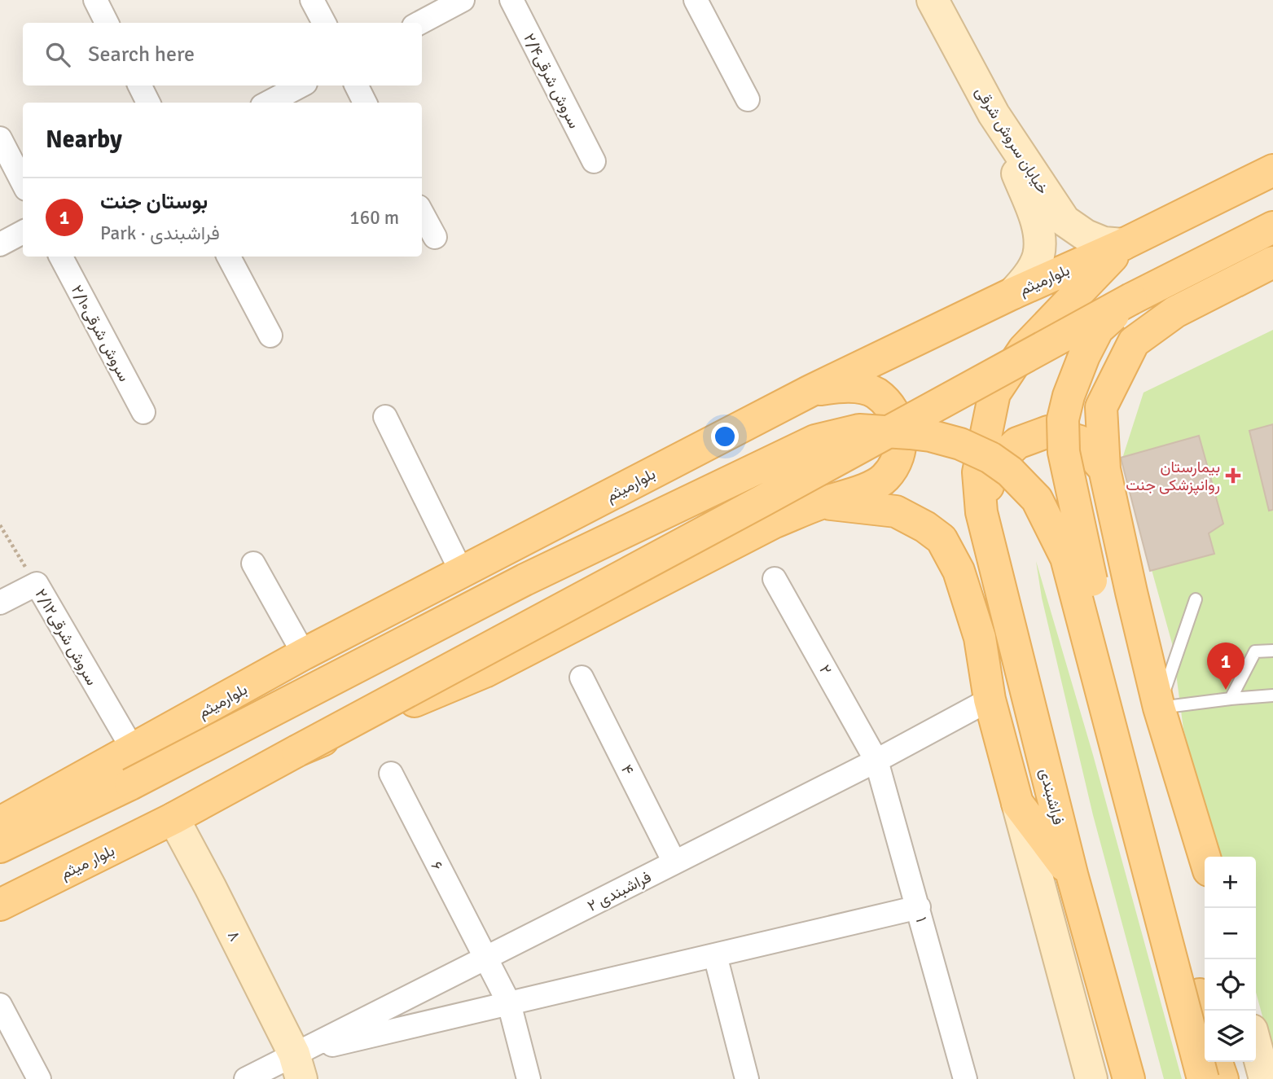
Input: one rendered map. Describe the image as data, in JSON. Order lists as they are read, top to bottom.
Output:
{
  "streets": {
    "main road": [
      "خیابان سروش شرقی",
      "بلوارمیثم",
      "فراشبندی",
      "بلوار میثم",
      "۸"
    ],
    "street": [
      "سروش شرقی۲/۴",
      "سروش شرقی۲/۱۰",
      "سروش شرقی۲/۱۲",
      "۲",
      "۴",
      "۶",
      "۲ فراشبندی",
      "۱"
    ]
  },
  "crossings": [
    ["خیابان سروش شرقی", "بلوارمیثم"],
    ["خیابان سروش شرقی", "فراشبندی"],
    ["بلوارمیثم", "سروش شرقی۲/۱۲"],
    ["بلوارمیثم", "فراشبندی"],
    ["۲", "۲ فراشبندی"],
    ["۲", "۱"],
    ["۴", "۲ فراشبندی"],
    ["بلوار میثم", "۸"],
    ["۶", "۲ فراشبندی"],
    ["۲ فراشبندی", "۱"],
    ["۲ فراشبندی", "۸"]
  ],
  "places": {
    "health": ["بیمارستان روانپزشکی جنت"]
  },
  "page": {
    "search": "Search here",
    "heading": "Nearby",
    "list": [
      {
        "mark": "1",
        "name": "بوستان جنت",
        "note": "Park · فراشبندی",
        "value": "160 m"
      }
    ],
    "pins": "1",
    "map_buttons": ["+", "−"]
  }
}
